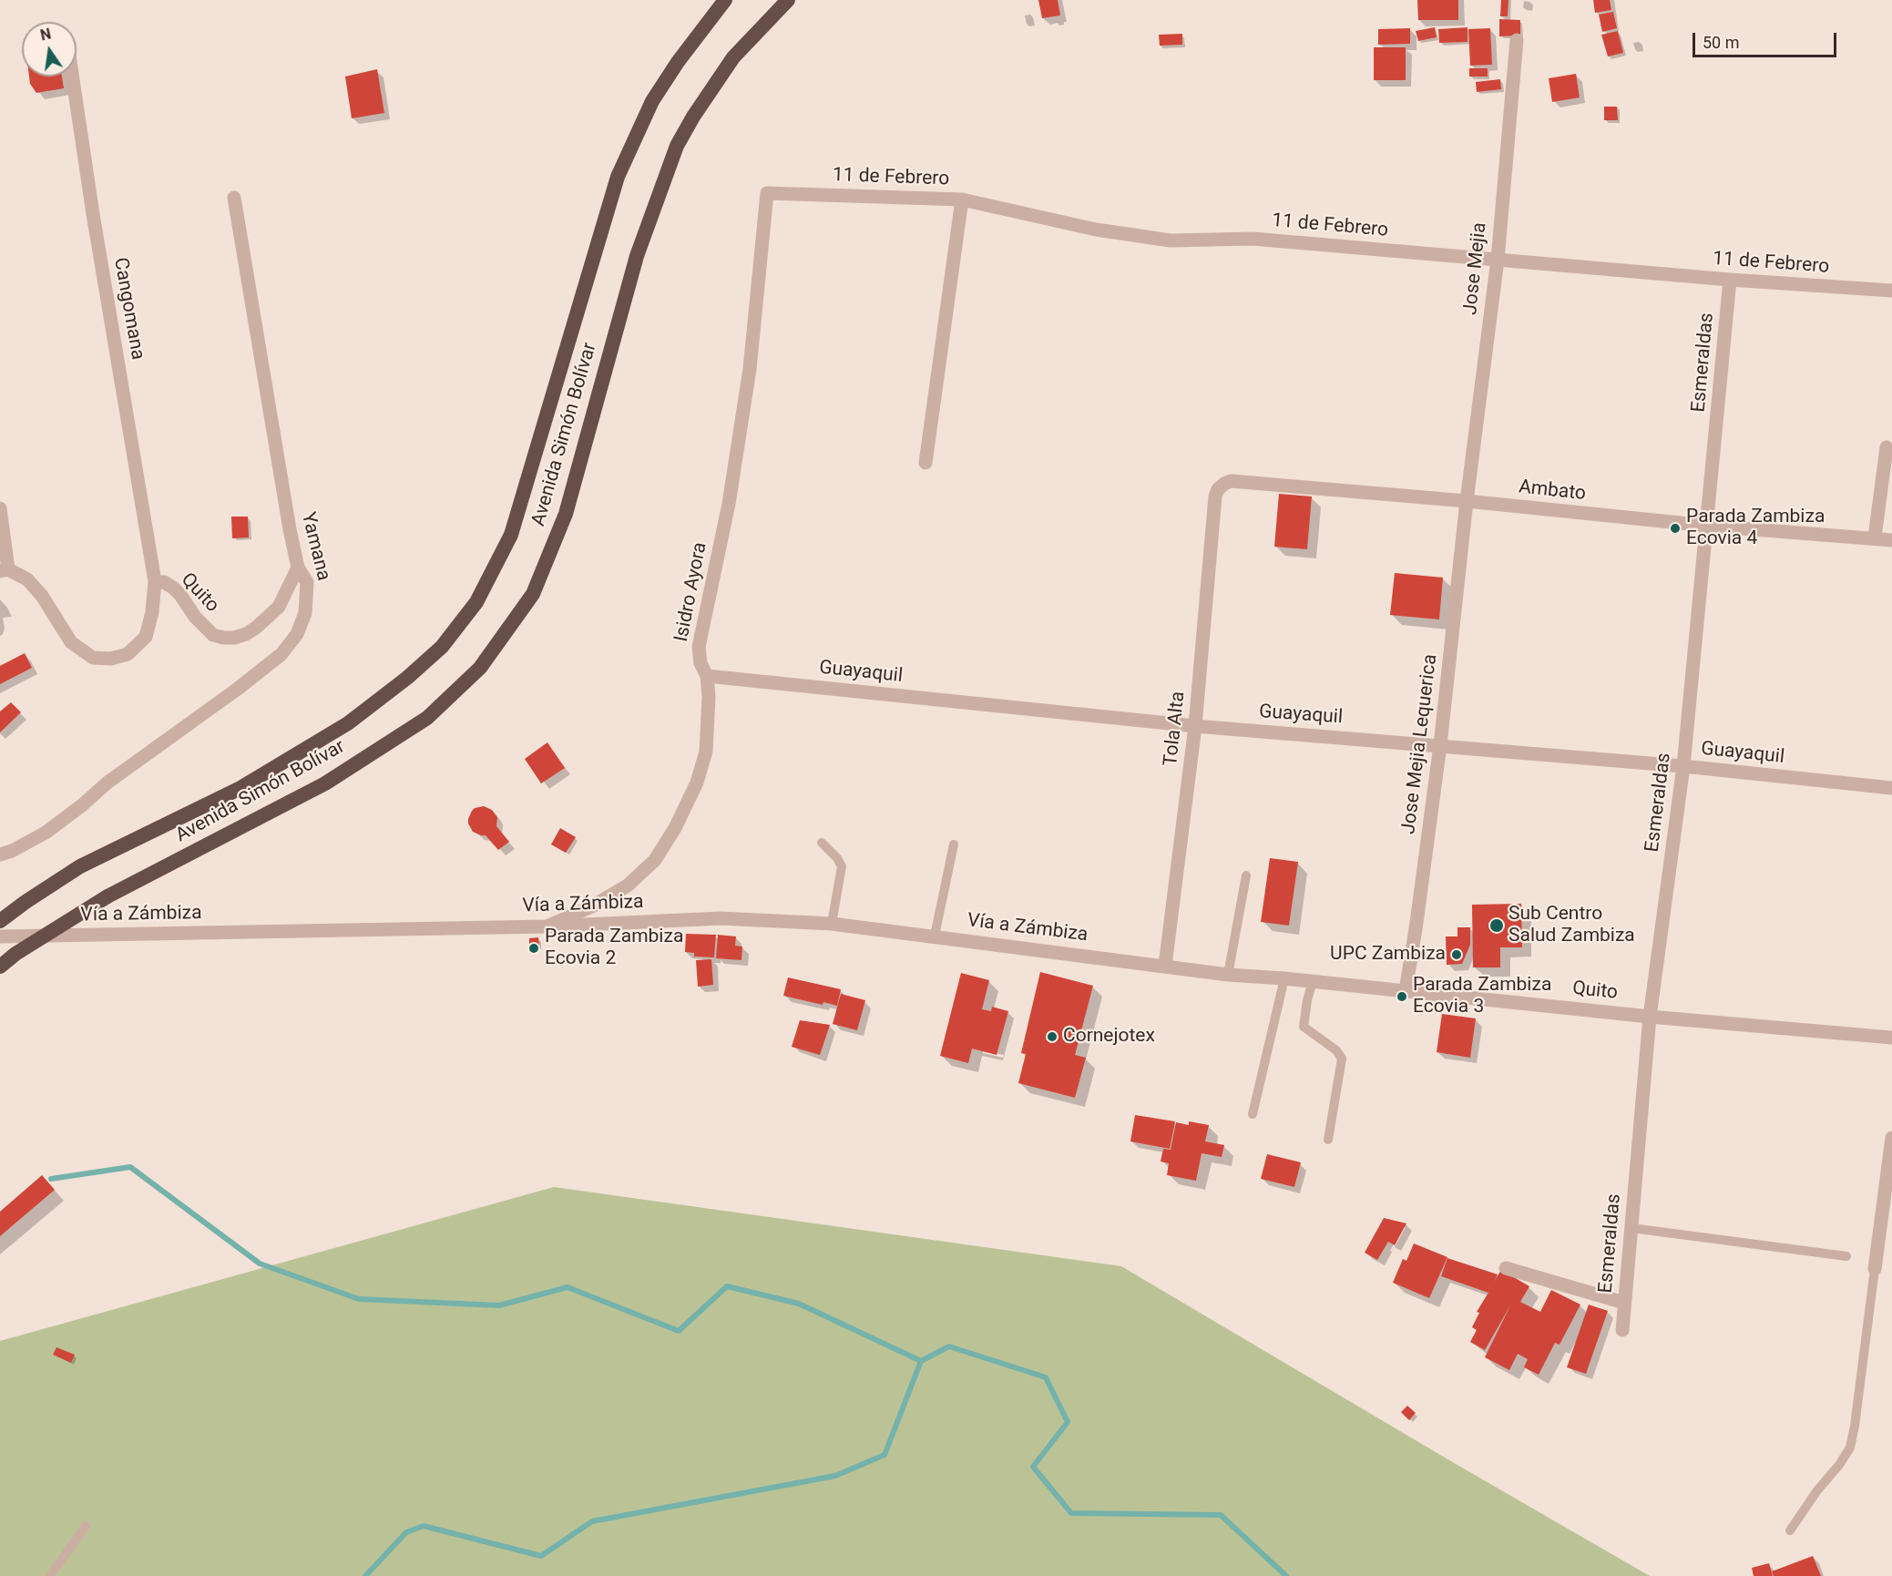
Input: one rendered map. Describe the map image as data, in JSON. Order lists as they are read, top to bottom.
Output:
{
  "streets": {
    "highway": ["Avenida Simón Bolívar"],
    "street": [
      "11 de Febrero",
      "Jose Mejia",
      "Cangomana",
      "Esmeraldas",
      "Ambato",
      "Yamana",
      "Isidro Ayora",
      "Quito",
      "Guayaquil",
      "Tola Alta",
      "Jose Mejia Lequerica",
      "Vía a Zámbiza"
    ]
  },
  "crossings": [
    ["11 de Febrero", "Jose Mejia"],
    ["11 de Febrero", "Esmeraldas"],
    ["11 de Febrero", "Isidro Ayora"],
    ["Jose Mejia", "Ambato"],
    ["Jose Mejia", "Jose Mejia Lequerica"],
    ["Cangomana", "Quito"],
    ["Esmeraldas", "Ambato"],
    ["Esmeraldas", "Quito"],
    ["Esmeraldas", "Guayaquil"],
    ["Ambato", "Tola Alta"],
    ["Ambato", "Jose Mejia Lequerica"],
    ["Yamana", "Quito"],
    ["Isidro Ayora", "Guayaquil"],
    ["Isidro Ayora", "Vía a Zámbiza"],
    ["Quito", "Tola Alta"],
    ["Quito", "Jose Mejia Lequerica"],
    ["Quito", "Vía a Zámbiza"],
    ["Guayaquil", "Tola Alta"],
    ["Guayaquil", "Jose Mejia Lequerica"],
    ["Tola Alta", "Vía a Zámbiza"]
  ],
  "places": [
    "Parada Zambiza Ecovia 4",
    "Sub Centro Salud Zambiza",
    "Parada Zambiza Ecovia 2",
    "UPC Zambiza",
    "Parada Zambiza Ecovia 3",
    "Cornejotex"
  ],
  "scale_bar": "50 m",
  "north": "top"
}
